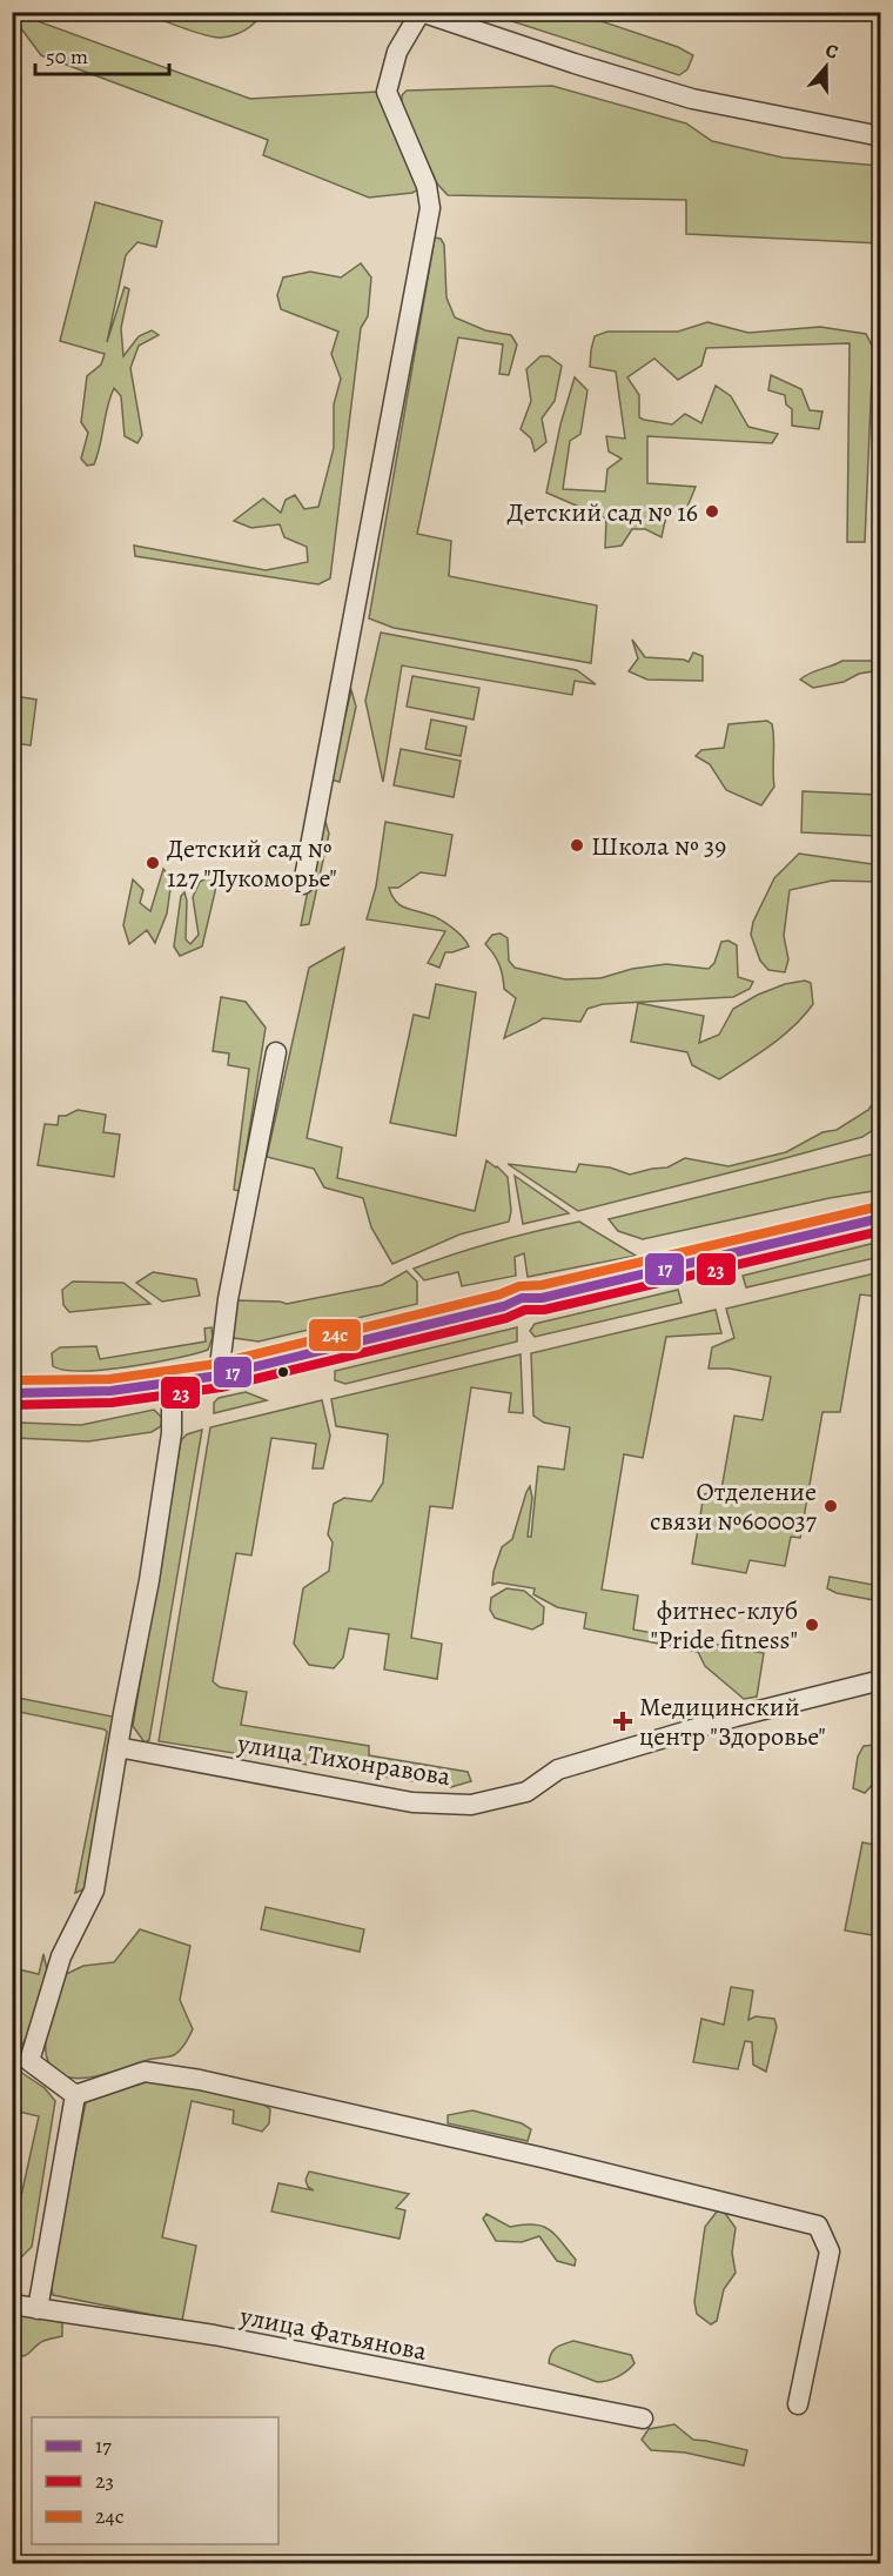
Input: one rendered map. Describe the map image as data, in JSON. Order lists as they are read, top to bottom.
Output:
{
  "streets": {
    "street": ["улица Тихонравова", "улица Фатьянова"]
  },
  "places": {
    "other": [
      "Детский сад № 16",
      "Школа № 39",
      "Детский сад № 127 \"Лукоморье\"",
      "Отделение связи №600037",
      "фитнес-клуб \"Pride fitness\""
    ],
    "health": ["Медицинский центр \"Здоровье\""]
  },
  "lines": ["transit line 24с", "transit line 17", "transit line 23"],
  "legend": ["17", "23", "24с"],
  "scale_bar": "50 m",
  "north": "top"
}
